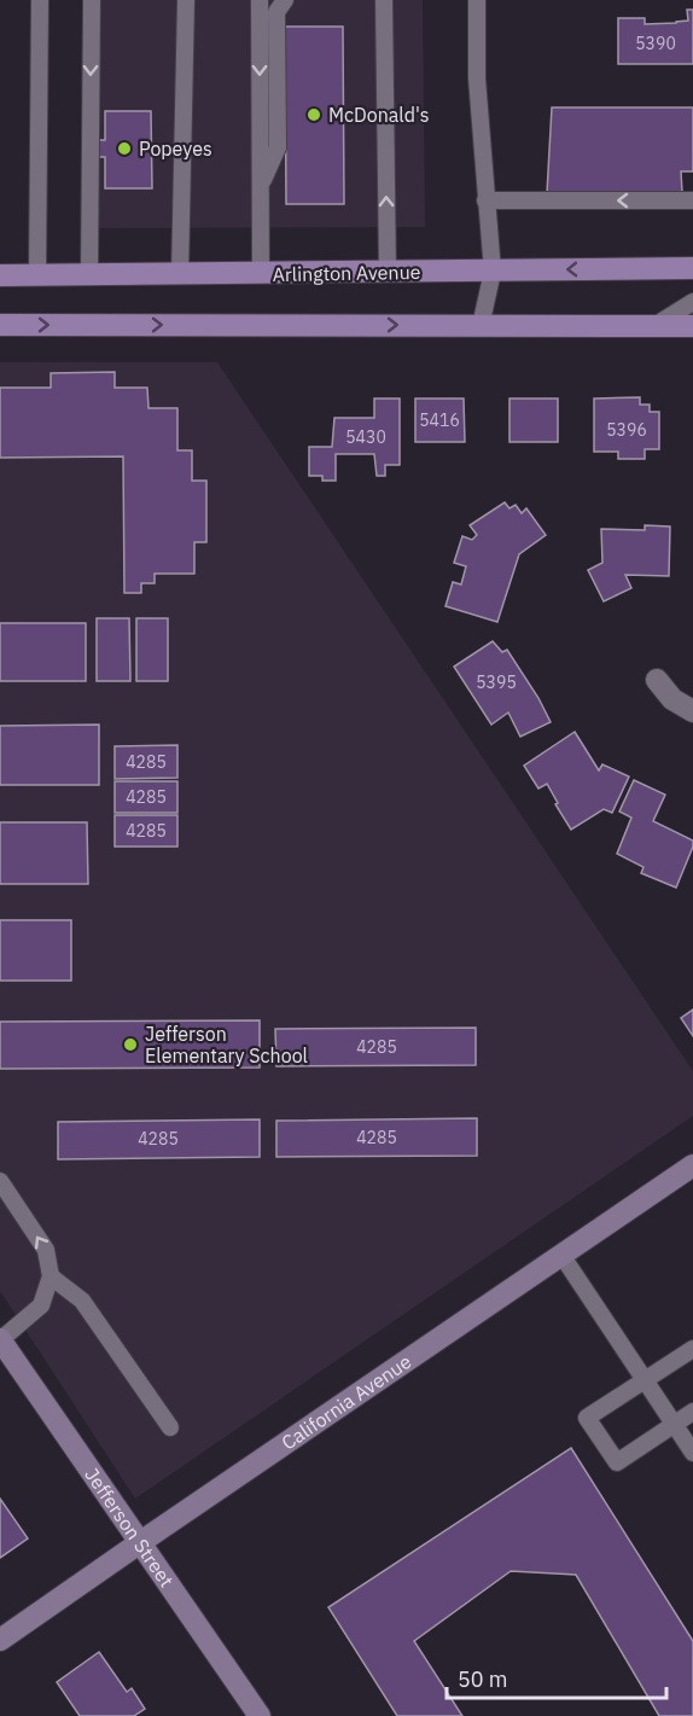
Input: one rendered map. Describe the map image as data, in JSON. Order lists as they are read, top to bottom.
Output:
{
  "streets": {
    "main road": ["Arlington Avenue", "California Avenue", "Jefferson Street"]
  },
  "crossings": [
    ["California Avenue", "Jefferson Street"]
  ],
  "places": ["McDonald's", "Popeyes", "Jefferson Elementary School"],
  "house_numbers": [
    "5390",
    "5416",
    "5396",
    "5430",
    "5395",
    "4285",
    "4285",
    "4285",
    "4285",
    "4285",
    "4285"
  ],
  "scale_bar": "50 m"
}
